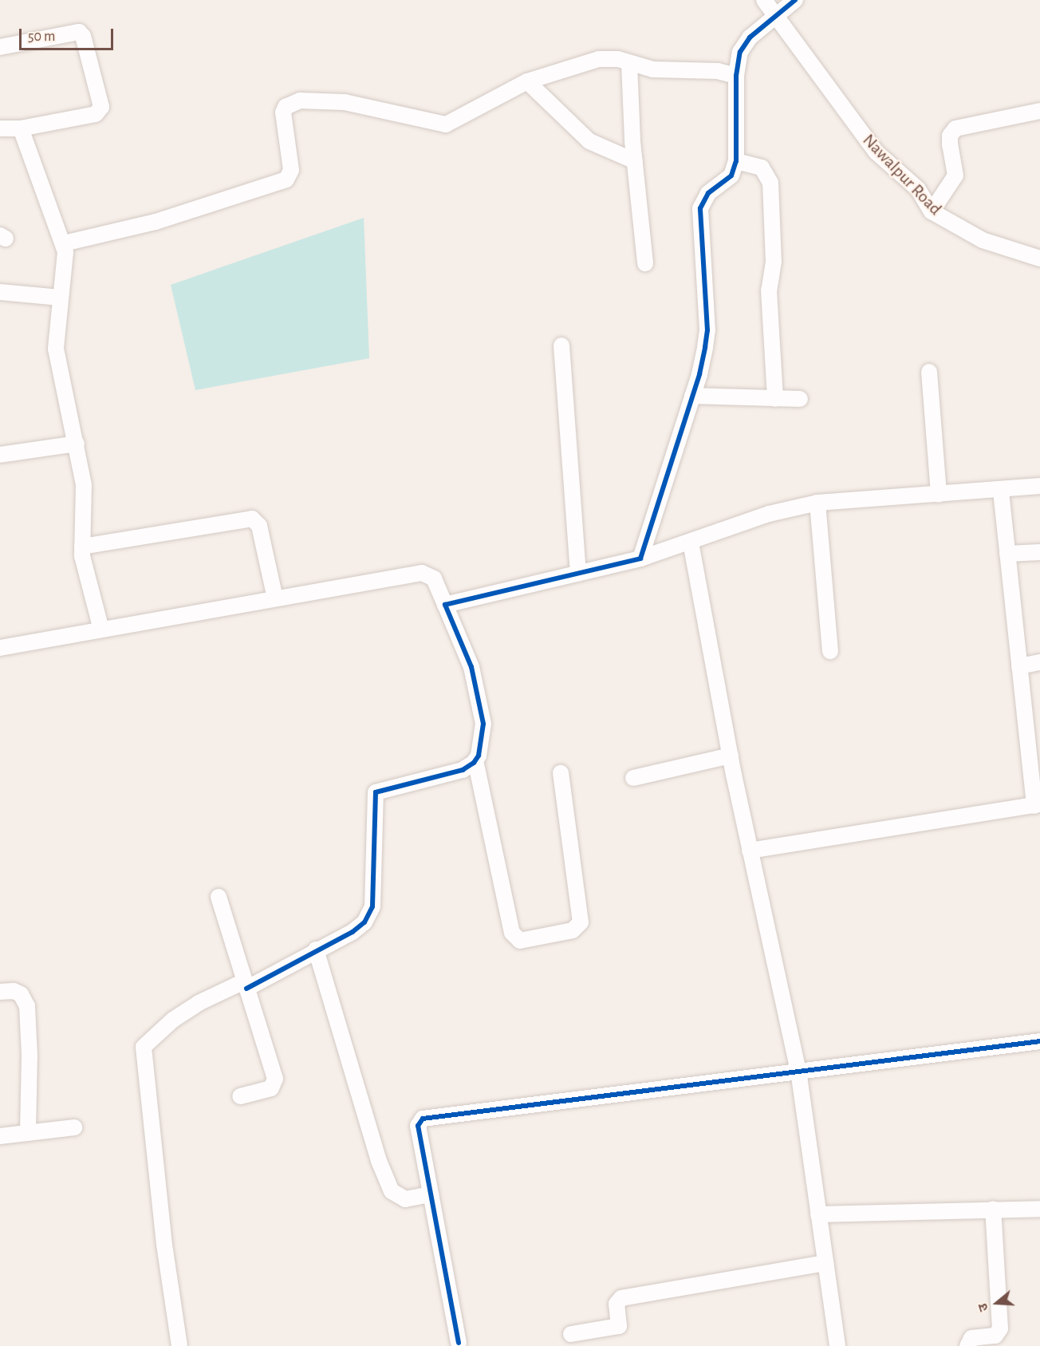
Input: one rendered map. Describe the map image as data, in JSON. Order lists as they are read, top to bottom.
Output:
{
  "streets": {
    "street": ["Nawalpur Road"]
  },
  "scale_bar": "50 m",
  "north": "left"
}
